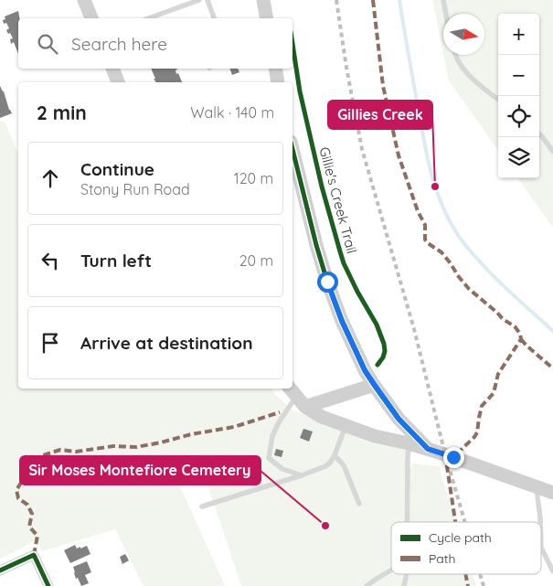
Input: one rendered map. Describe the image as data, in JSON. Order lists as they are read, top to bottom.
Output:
{
  "streets": {
    "cycle path": ["Gillie's Creek Trail"]
  },
  "places": ["Gillies Creek", "Sir Moses Montefiore Cemetery"],
  "legend": ["Cycle path", "Path"],
  "north": "right",
  "page": {
    "map_buttons": ["+", "−"],
    "search": "Search here",
    "heading": ["2 min", "Walk · 140 m"],
    "list": [
      ["Continue", "Stony Run Road", "120 m"],
      ["Turn left", "20 m"],
      "Arrive at destination"
    ]
  }
}
